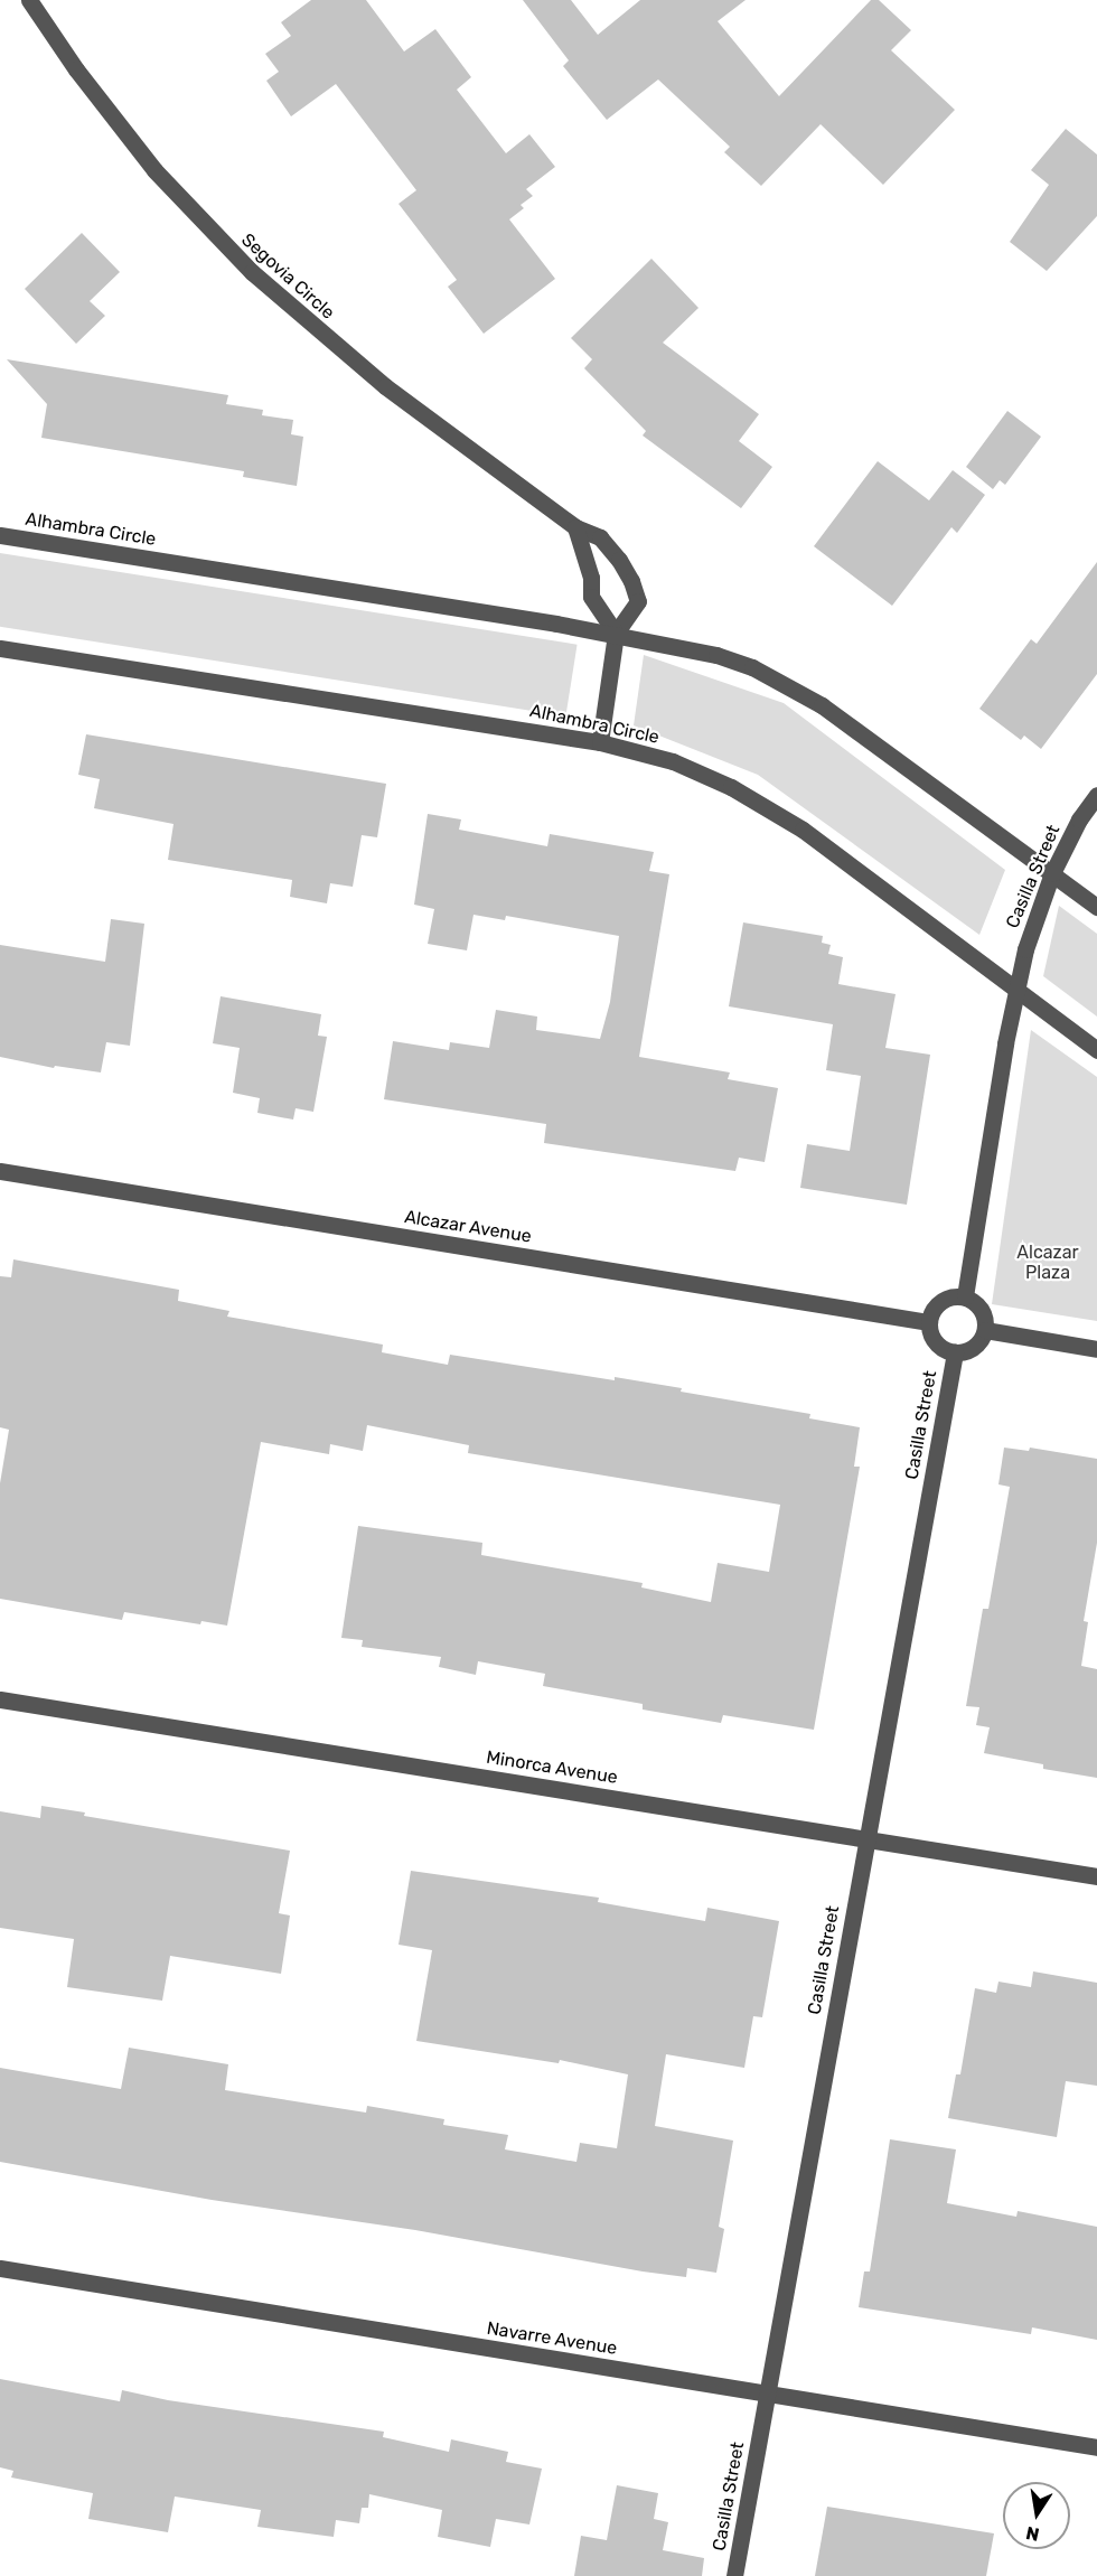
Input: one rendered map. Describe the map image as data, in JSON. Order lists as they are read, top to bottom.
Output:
{
  "streets": {
    "street": [
      "Segovia Circle",
      "Alhambra Circle",
      "Casilla Street",
      "Alcazar Avenue",
      "Minorca Avenue",
      "Navarre Avenue"
    ]
  },
  "crossings": [
    ["Segovia Circle", "Alhambra Circle"],
    ["Alhambra Circle", "Casilla Street"],
    ["Casilla Street", "Alcazar Avenue"],
    ["Casilla Street", "Minorca Avenue"],
    ["Casilla Street", "Navarre Avenue"]
  ],
  "parks": ["Alcazar Plaza"],
  "north": "bottom"
}
